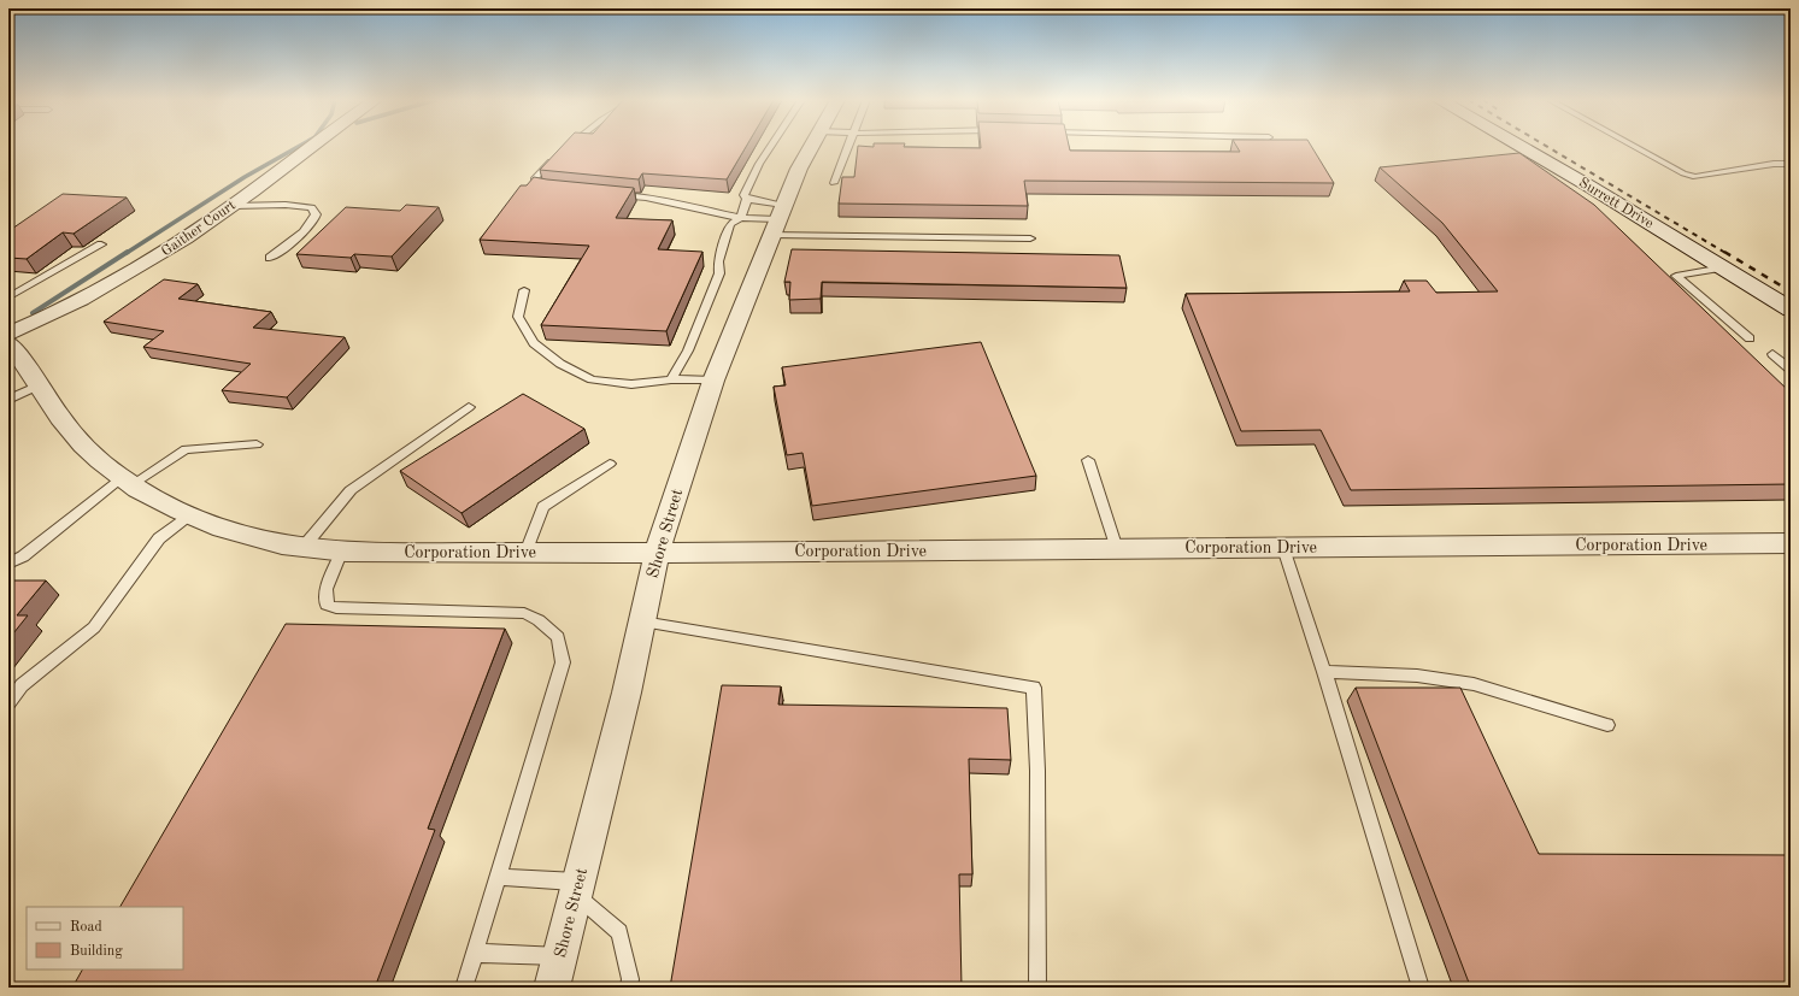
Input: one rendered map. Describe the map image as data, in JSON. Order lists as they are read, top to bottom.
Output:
{
  "streets": {
    "street": [
      "Surrett Drive",
      "Gaither Court",
      "Shore Street",
      "Corporation Drive"
    ]
  },
  "crossings": [
    ["Shore Street", "Corporation Drive"]
  ],
  "legend": ["Road", "Building"]
}
